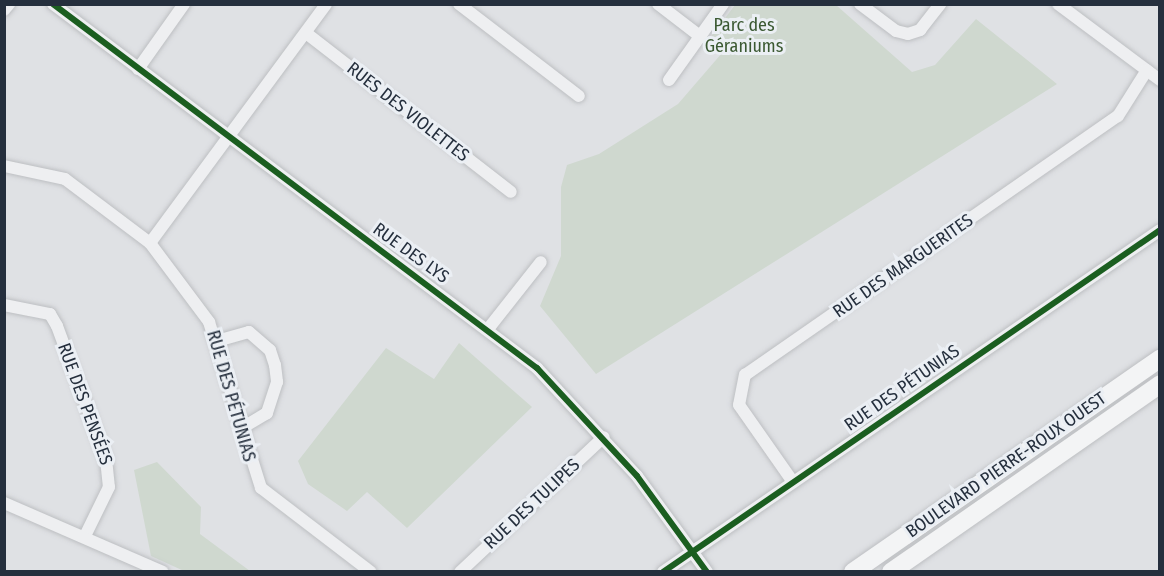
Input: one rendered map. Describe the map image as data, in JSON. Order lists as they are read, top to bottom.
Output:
{
  "streets": {
    "main road": ["BOULEVARD PIERRE-ROUX OUEST"],
    "street": [
      "RUES DES VIOLETTES",
      "RUE DES LYS",
      "RUE DES MARGUERITES",
      "RUE DES PÉTUNIAS",
      "RUE DES PENSÉES",
      "RUE DES TULIPES"
    ]
  },
  "crossings": [
    ["RUE DES LYS", "RUE DES PÉTUNIAS"],
    ["RUE DES LYS", "RUE DES TULIPES"],
    ["RUE DES MARGUERITES", "RUE DES PÉTUNIAS"]
  ],
  "parks": ["Parc des Géraniums"]
}
